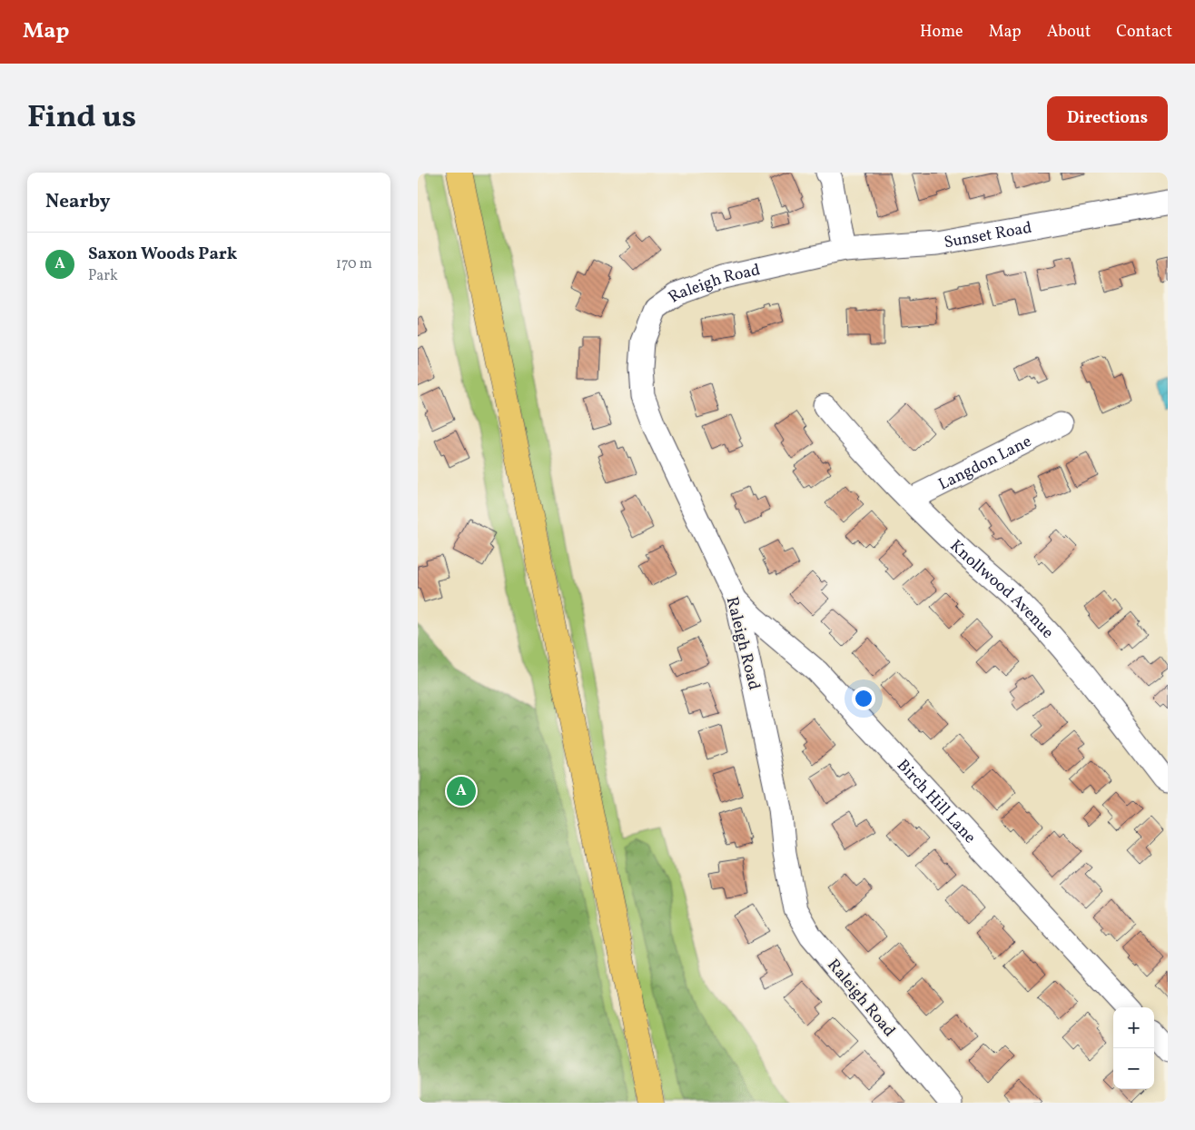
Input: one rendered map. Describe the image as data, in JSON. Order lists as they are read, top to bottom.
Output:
{
  "streets": {
    "street": [
      "Sunset Road",
      "Raleigh Road",
      "Langdon Lane",
      "Knollwood Avenue",
      "Birch Hill Lane"
    ]
  },
  "crossings": [
    ["Sunset Road", "Raleigh Road"],
    ["Raleigh Road", "Birch Hill Lane"],
    ["Langdon Lane", "Knollwood Avenue"]
  ],
  "page": {
    "header": "Map",
    "nav": [
      "Home",
      "Map",
      "About",
      "Contact"
    ],
    "title": "Find us",
    "buttons": "Directions",
    "heading": "Nearby",
    "list": [
      {
        "mark": "A",
        "name": "Saxon Woods Park",
        "note": "Park",
        "value": "170 m"
      }
    ],
    "pins": "A",
    "map_buttons": ["+", "−"]
  }
}
